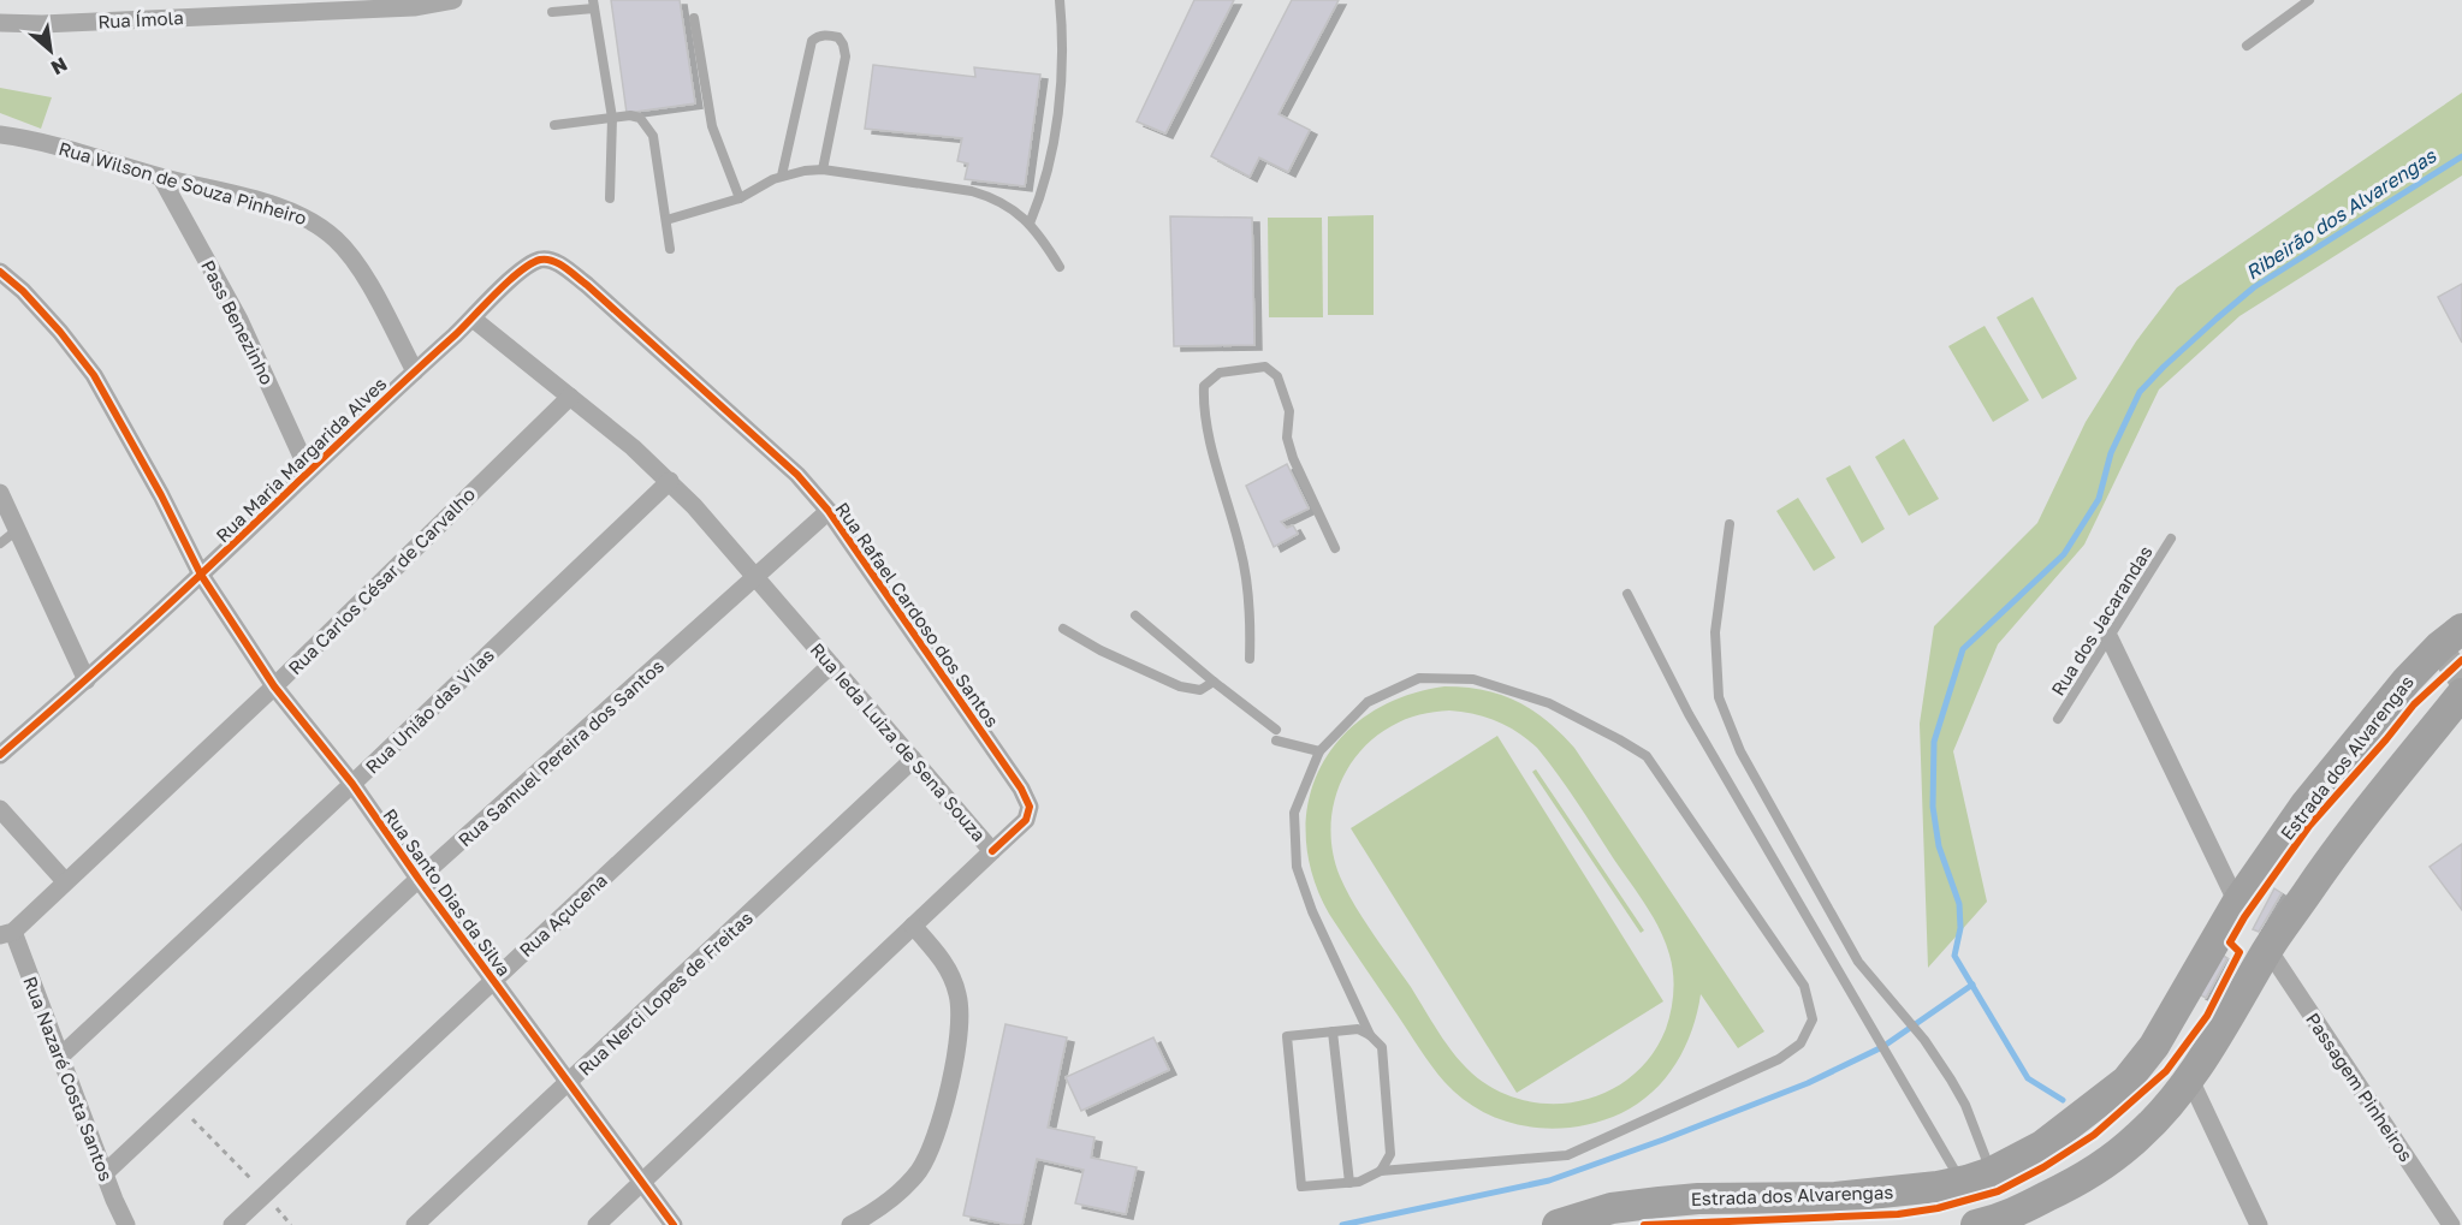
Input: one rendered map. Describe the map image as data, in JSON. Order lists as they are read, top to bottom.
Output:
{
  "streets": {
    "main road": ["Estrada dos Alvarengas"],
    "street": [
      "Rua Ímola",
      "Rua Wilson de Souza Pinheiro",
      "Pass Benezinho",
      "Rua Maria Margarida Alves",
      "Rua Carlos César de Carvalho",
      "Rua Rafael Cardoso dos Santos",
      "Rua União das Vilas",
      "Rua Ieda Luiza de Sena Souza",
      "Rua Samuel Pereira dos Santos",
      "Rua Santo Dias da Silva",
      "Rua Açucena",
      "Rua Nerci Lopes de Freitas",
      "Rua Nazaré Costa Santos",
      "Passagem Pinheiros"
    ],
    "lane": ["Rua dos Jacarandas"]
  },
  "crossings": [
    ["Rua Wilson de Souza Pinheiro", "Pass Benezinho"],
    ["Rua Wilson de Souza Pinheiro", "Rua Maria Margarida Alves"],
    ["Pass Benezinho", "Rua Maria Margarida Alves"],
    ["Rua Maria Margarida Alves", "Rua Rafael Cardoso dos Santos"],
    ["Rua Maria Margarida Alves", "Rua Ieda Luiza de Sena Souza"],
    ["Rua Maria Margarida Alves", "Rua Santo Dias da Silva"],
    ["Rua Carlos César de Carvalho", "Rua Ieda Luiza de Sena Souza"],
    ["Rua Carlos César de Carvalho", "Rua Santo Dias da Silva"],
    ["Rua Carlos César de Carvalho", "Rua Nazaré Costa Santos"],
    ["Rua Rafael Cardoso dos Santos", "Rua Ieda Luiza de Sena Souza"],
    ["Rua Rafael Cardoso dos Santos", "Rua Samuel Pereira dos Santos"],
    ["Rua União das Vilas", "Rua Ieda Luiza de Sena Souza"],
    ["Rua União das Vilas", "Rua Santo Dias da Silva"],
    ["Rua União das Vilas", "Rua Nazaré Costa Santos"],
    ["Rua Ieda Luiza de Sena Souza", "Rua Samuel Pereira dos Santos"],
    ["Rua Ieda Luiza de Sena Souza", "Rua Santo Dias da Silva"],
    ["Rua Ieda Luiza de Sena Souza", "Rua Açucena"],
    ["Rua Ieda Luiza de Sena Souza", "Rua Nerci Lopes de Freitas"],
    ["Rua Samuel Pereira dos Santos", "Rua Santo Dias da Silva"],
    ["Rua Samuel Pereira dos Santos", "Rua Nazaré Costa Santos"],
    ["Rua Santo Dias da Silva", "Rua Açucena"],
    ["Rua Santo Dias da Silva", "Rua Nerci Lopes de Freitas"]
  ],
  "water": ["Ribeirão dos Alvarengas"],
  "north": "bottom right"
}
